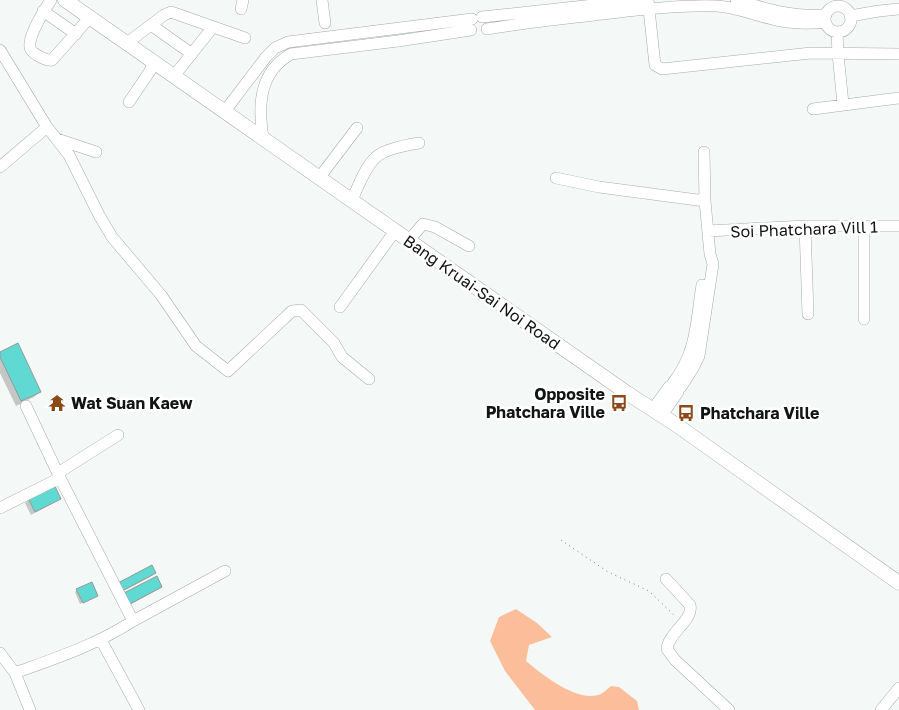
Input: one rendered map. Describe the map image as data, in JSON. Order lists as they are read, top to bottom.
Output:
{
  "streets": {
    "main road": ["Bang Kruai-Sai Noi Road"],
    "street": ["Soi Phatchara Vill 1"]
  },
  "places": {
    "temple": ["Wat Suan Kaew"],
    "bus stop": ["Opposite Phatchara Ville", "Phatchara Ville"]
  }
}
